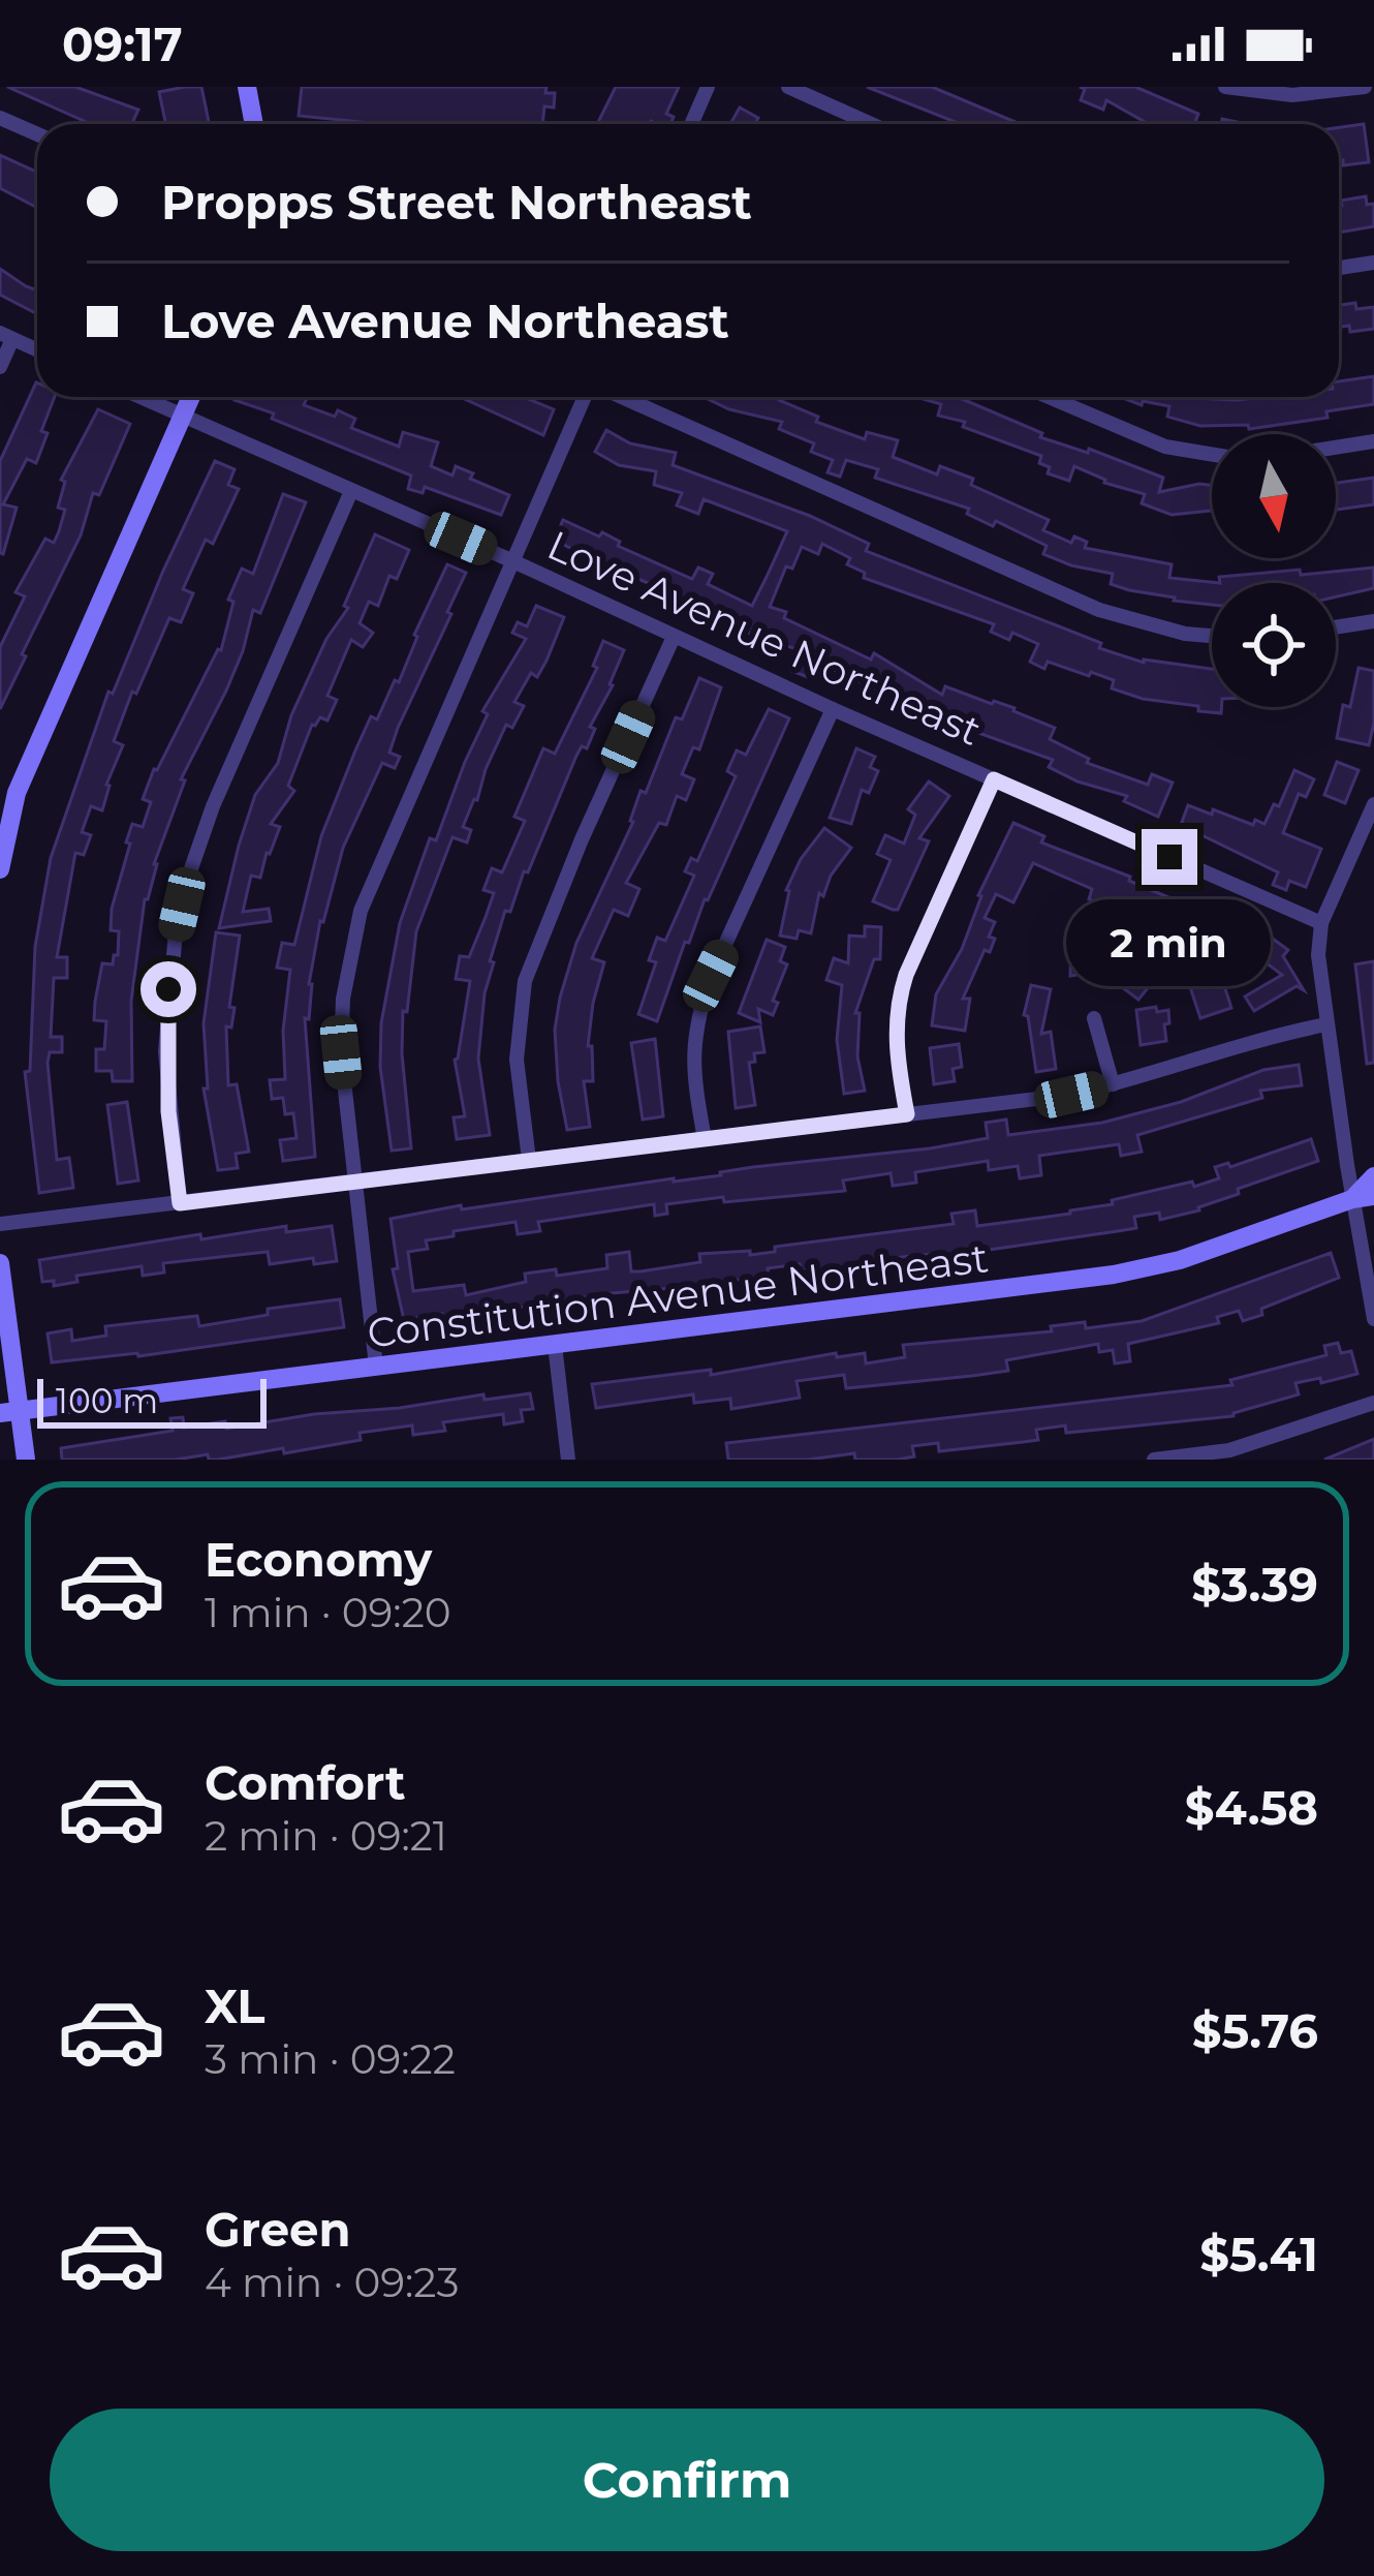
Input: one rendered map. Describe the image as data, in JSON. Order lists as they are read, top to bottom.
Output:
{
  "streets": {
    "street": ["Love Avenue Northeast", "Constitution Avenue Northeast"]
  },
  "scale_bar": "100 m",
  "north": "bottom",
  "page": {
    "status": "09:17",
    "banner": ["Propps Street Northeast", "Love Avenue Northeast"],
    "bubble": "2 min",
    "scale": "100 m",
    "list": [
      {
        "name": "Economy",
        "note": "1 min · 09:20",
        "value": "$3.39"
      },
      {
        "name": "Comfort",
        "note": "2 min · 09:21",
        "value": "$4.58"
      },
      {
        "name": "XL",
        "note": "3 min · 09:22",
        "value": "$5.76"
      },
      {
        "name": "Green",
        "note": "4 min · 09:23",
        "value": "$5.41"
      }
    ],
    "buttons": "Confirm"
  }
}
